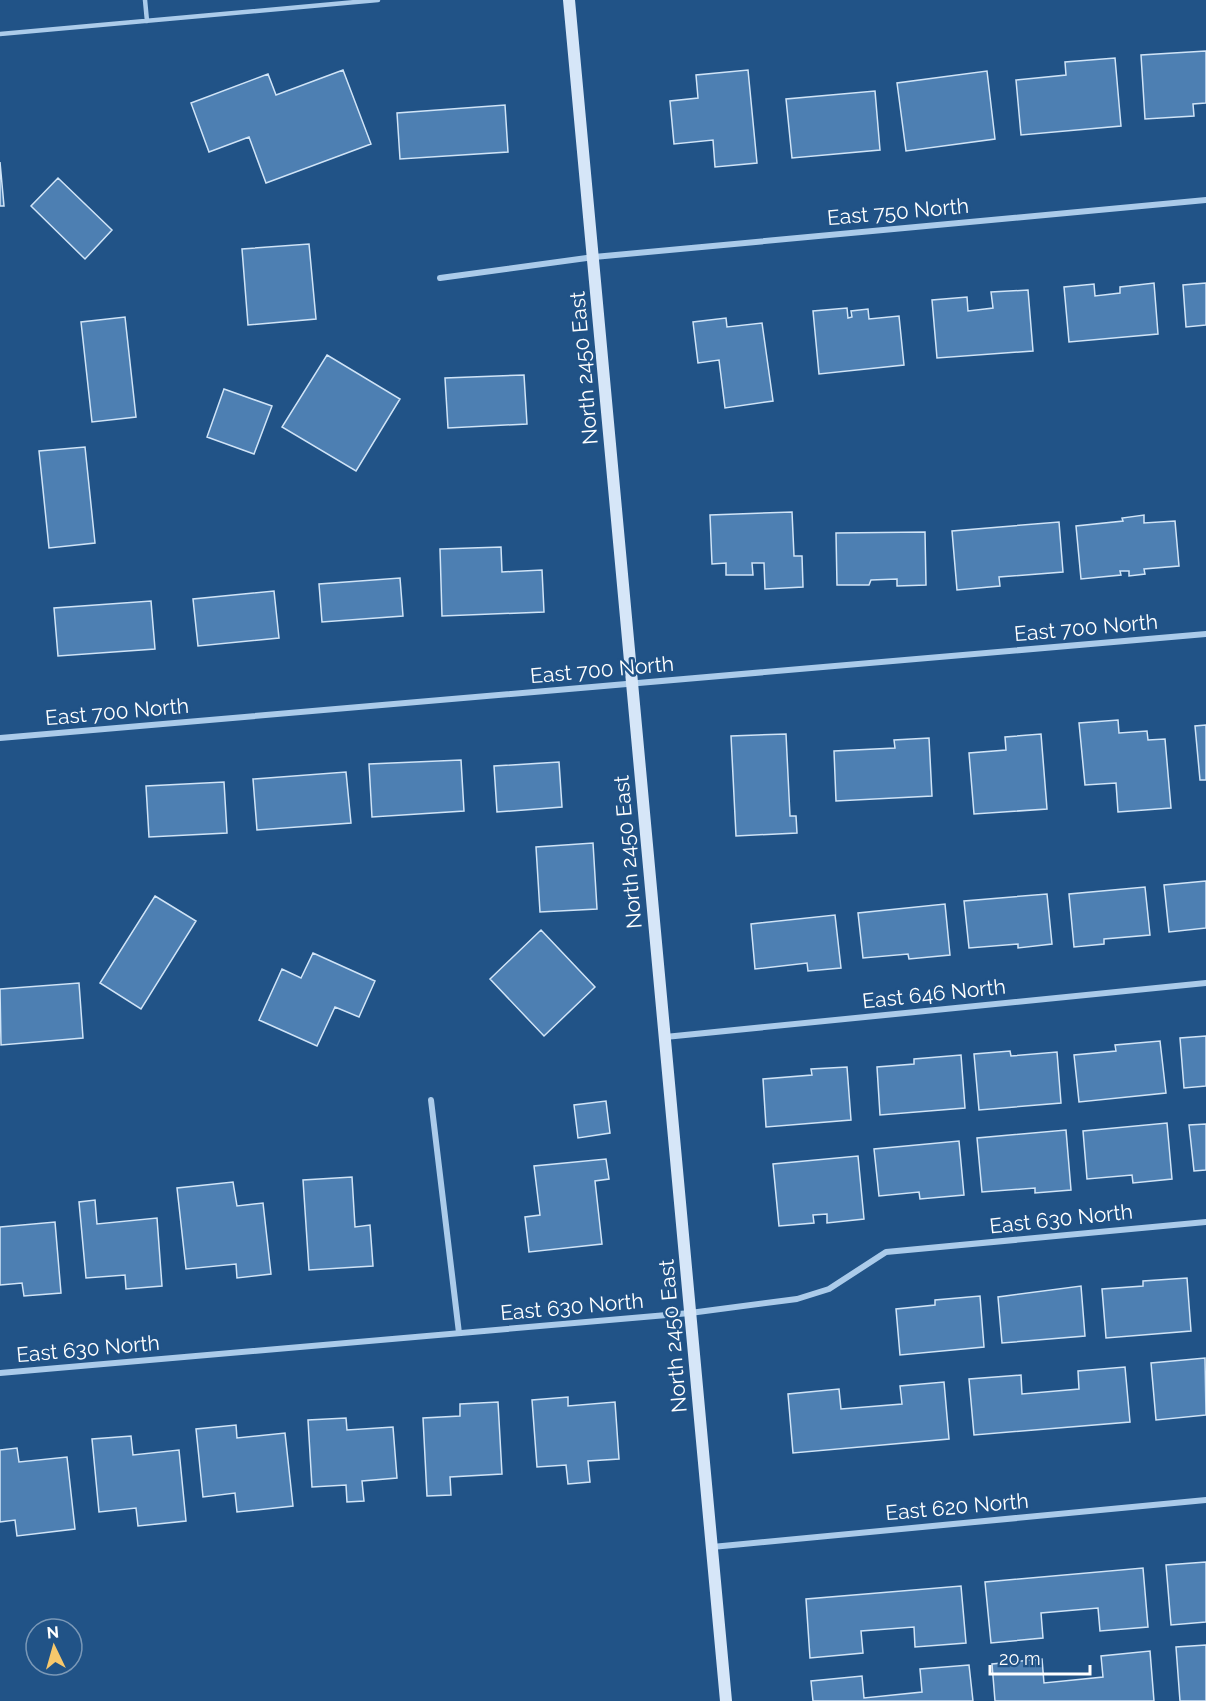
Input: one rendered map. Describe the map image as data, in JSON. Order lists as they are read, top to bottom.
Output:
{
  "streets": {
    "street": [
      "East 750 North",
      "North 2450 East",
      "East 700 North",
      "East 646 North",
      "East 630 North",
      "East 620 North"
    ]
  },
  "crossings": [
    ["East 750 North", "North 2450 East"],
    ["North 2450 East", "East 700 North"],
    ["North 2450 East", "East 646 North"],
    ["North 2450 East", "East 630 North"],
    ["North 2450 East", "East 620 North"]
  ],
  "scale_bar": "20 m",
  "north": "top"
}
